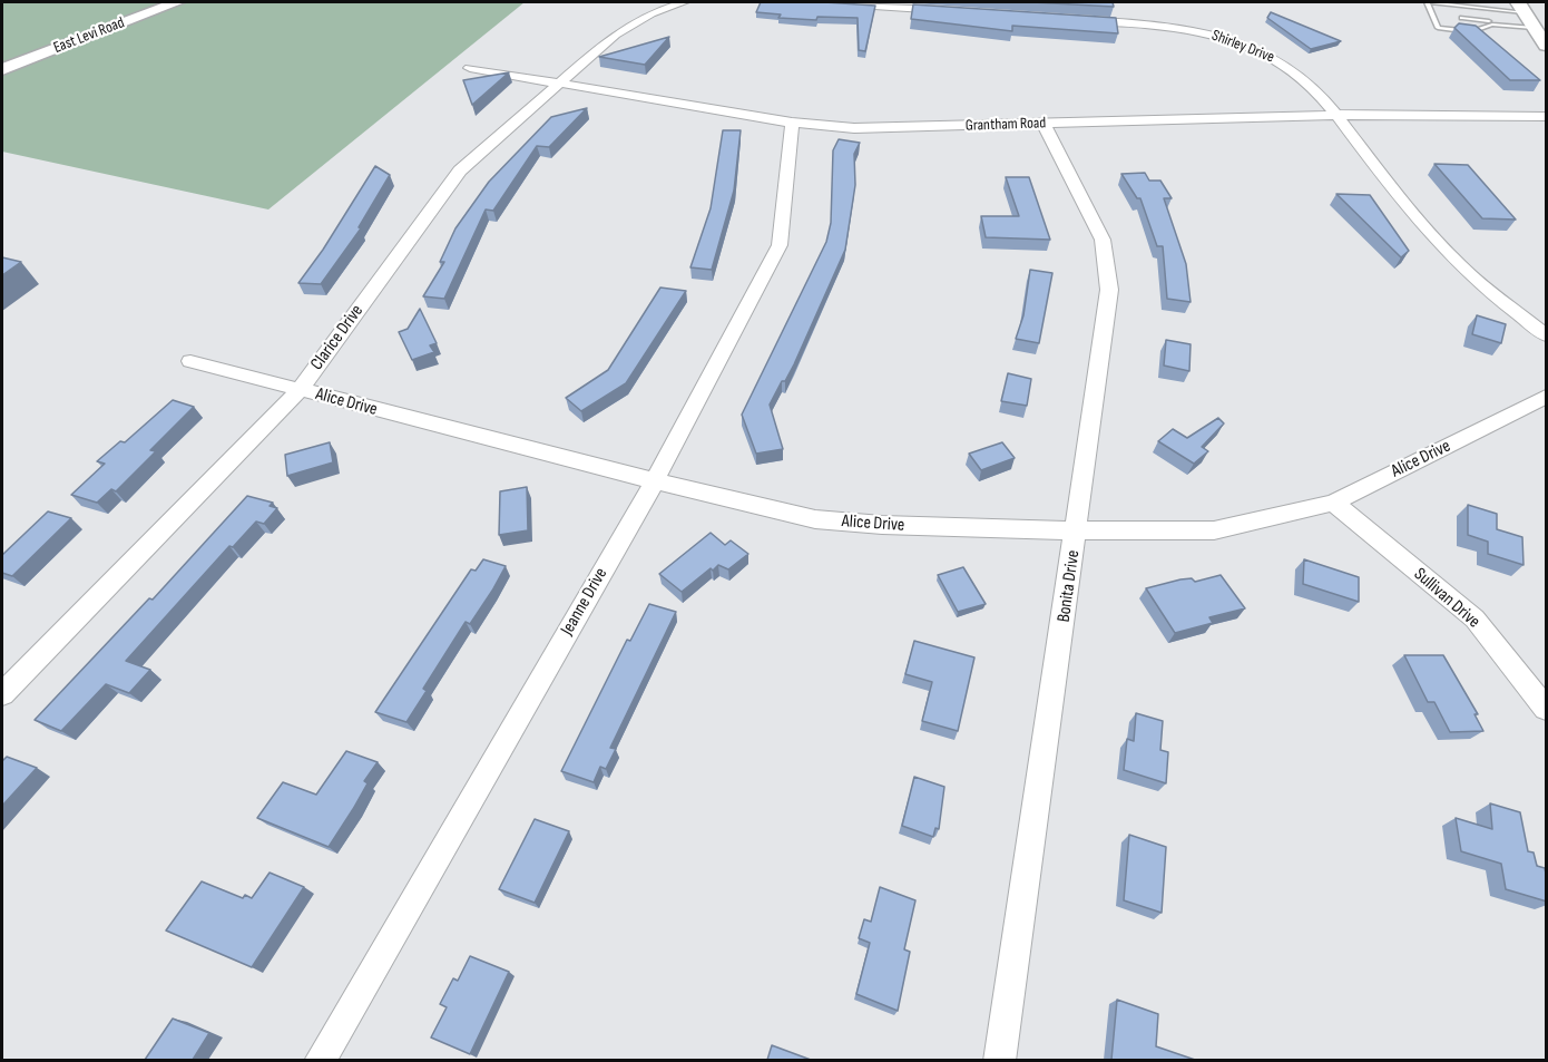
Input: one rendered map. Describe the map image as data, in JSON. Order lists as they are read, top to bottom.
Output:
{
  "streets": {
    "street": [
      "East Levi Road",
      "Shirley Drive",
      "Grantham Road",
      "Clarice Drive",
      "Alice Drive",
      "Bonita Drive",
      "Sullivan Drive",
      "Jeanne Drive"
    ]
  },
  "crossings": [
    ["Shirley Drive", "Grantham Road"],
    ["Grantham Road", "Clarice Drive"],
    ["Grantham Road", "Bonita Drive"],
    ["Grantham Road", "Jeanne Drive"],
    ["Clarice Drive", "Alice Drive"],
    ["Alice Drive", "Bonita Drive"],
    ["Alice Drive", "Sullivan Drive"],
    ["Alice Drive", "Jeanne Drive"]
  ]
}
